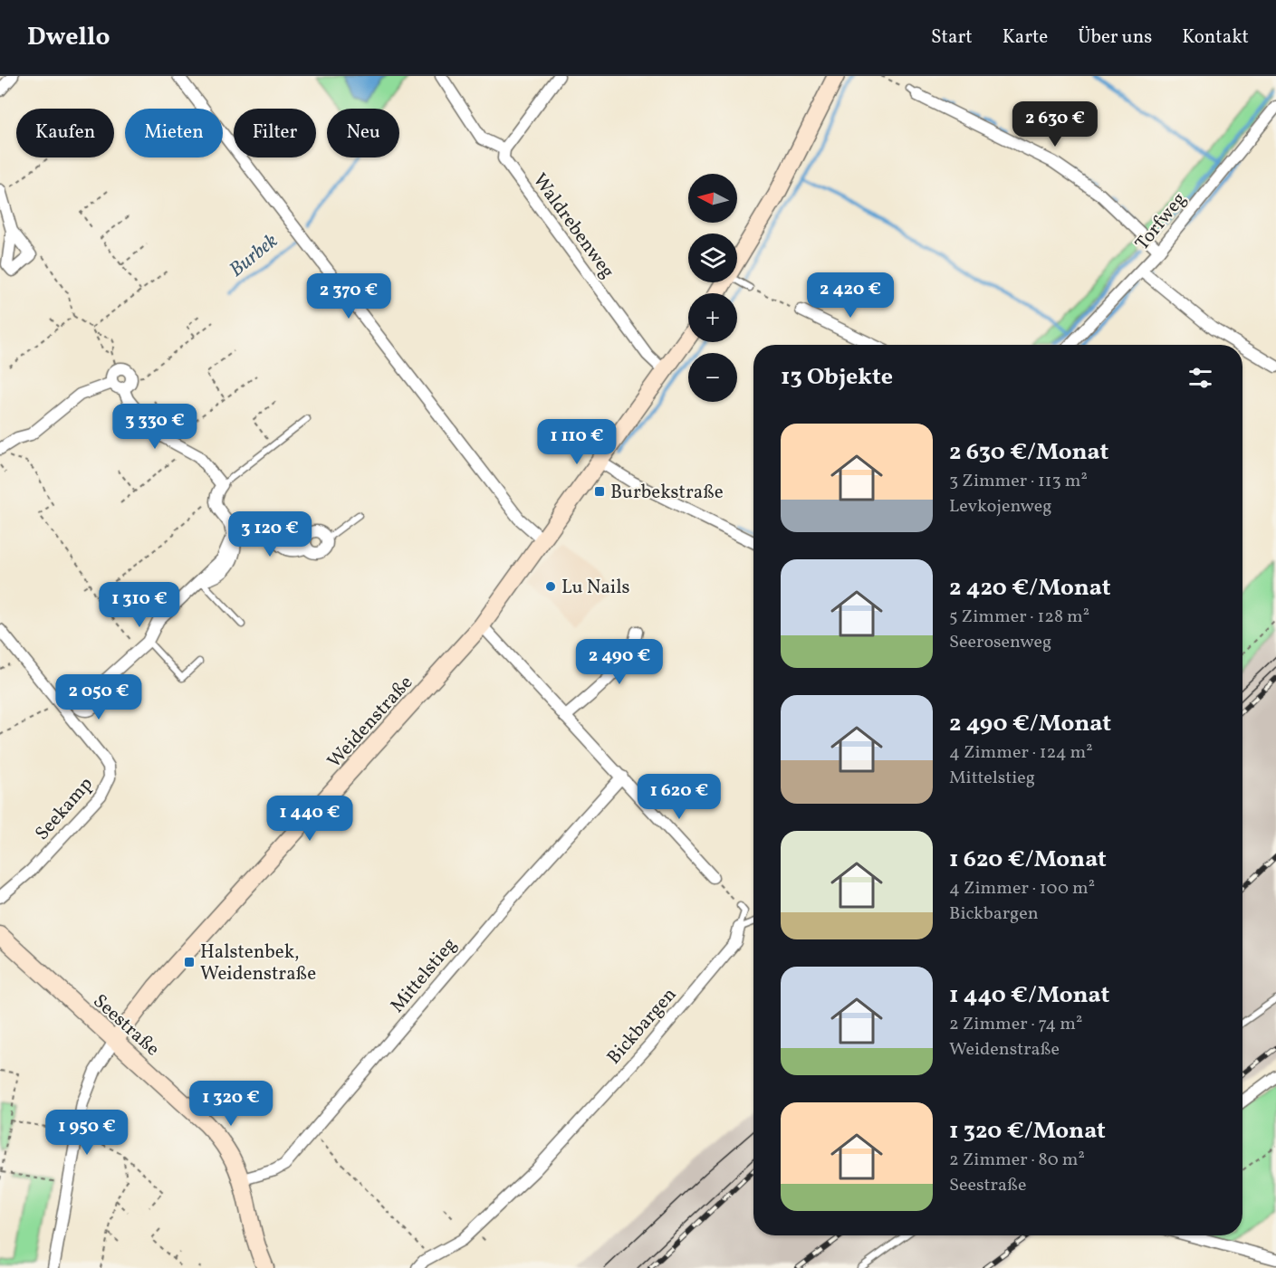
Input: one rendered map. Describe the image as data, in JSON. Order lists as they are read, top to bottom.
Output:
{
  "streets": {
    "street": [
      "Torfweg",
      "Waldrebenweg",
      "Weidenstraße",
      "Seekamp",
      "Mittelstieg",
      "Seestraße",
      "Bickbargen"
    ]
  },
  "crossings": [
    ["Waldrebenweg", "Weidenstraße"],
    ["Weidenstraße", "Seestraße"],
    ["Mittelstieg", "Seestraße"]
  ],
  "water": ["Burbek"],
  "places": {
    "transit": ["Burbekstraße", "Halstenbek, Weidenstraße"],
    "other": ["Lu Nails"]
  },
  "north": "left",
  "page": {
    "header": "Dwello",
    "nav": [
      "Start",
      "Karte",
      "Über uns",
      "Kontakt"
    ],
    "price": [
      "2 630 €",
      "2 420 €",
      "2 370 €",
      "3 330 €",
      "1 110 €",
      "3 120 €",
      "1 310 €",
      "2 490 €",
      "2 050 €",
      "1 620 €",
      "1 440 €",
      "1 320 €",
      "1 950 €"
    ],
    "chip": [
      "Kaufen",
      "Mieten",
      "Filter",
      "Neu"
    ],
    "map_buttons": ["+", "−"],
    "heading": "13 Objekte",
    "list": [
      {
        "name": "2 630 €/Monat",
        "note": "3 Zimmer · 113 m² · Levkojenweg"
      },
      {
        "name": "2 420 €/Monat",
        "note": "5 Zimmer · 128 m² · Seerosenweg"
      },
      {
        "name": "2 490 €/Monat",
        "note": "4 Zimmer · 124 m² · Mittelstieg"
      },
      {
        "name": "1 620 €/Monat",
        "note": "4 Zimmer · 100 m² · Bickbargen"
      },
      {
        "name": "1 440 €/Monat",
        "note": "2 Zimmer · 74 m² · Weidenstraße"
      },
      {
        "name": "1 320 €/Monat",
        "note": "2 Zimmer · 80 m² · Seestraße"
      }
    ]
  }
}
